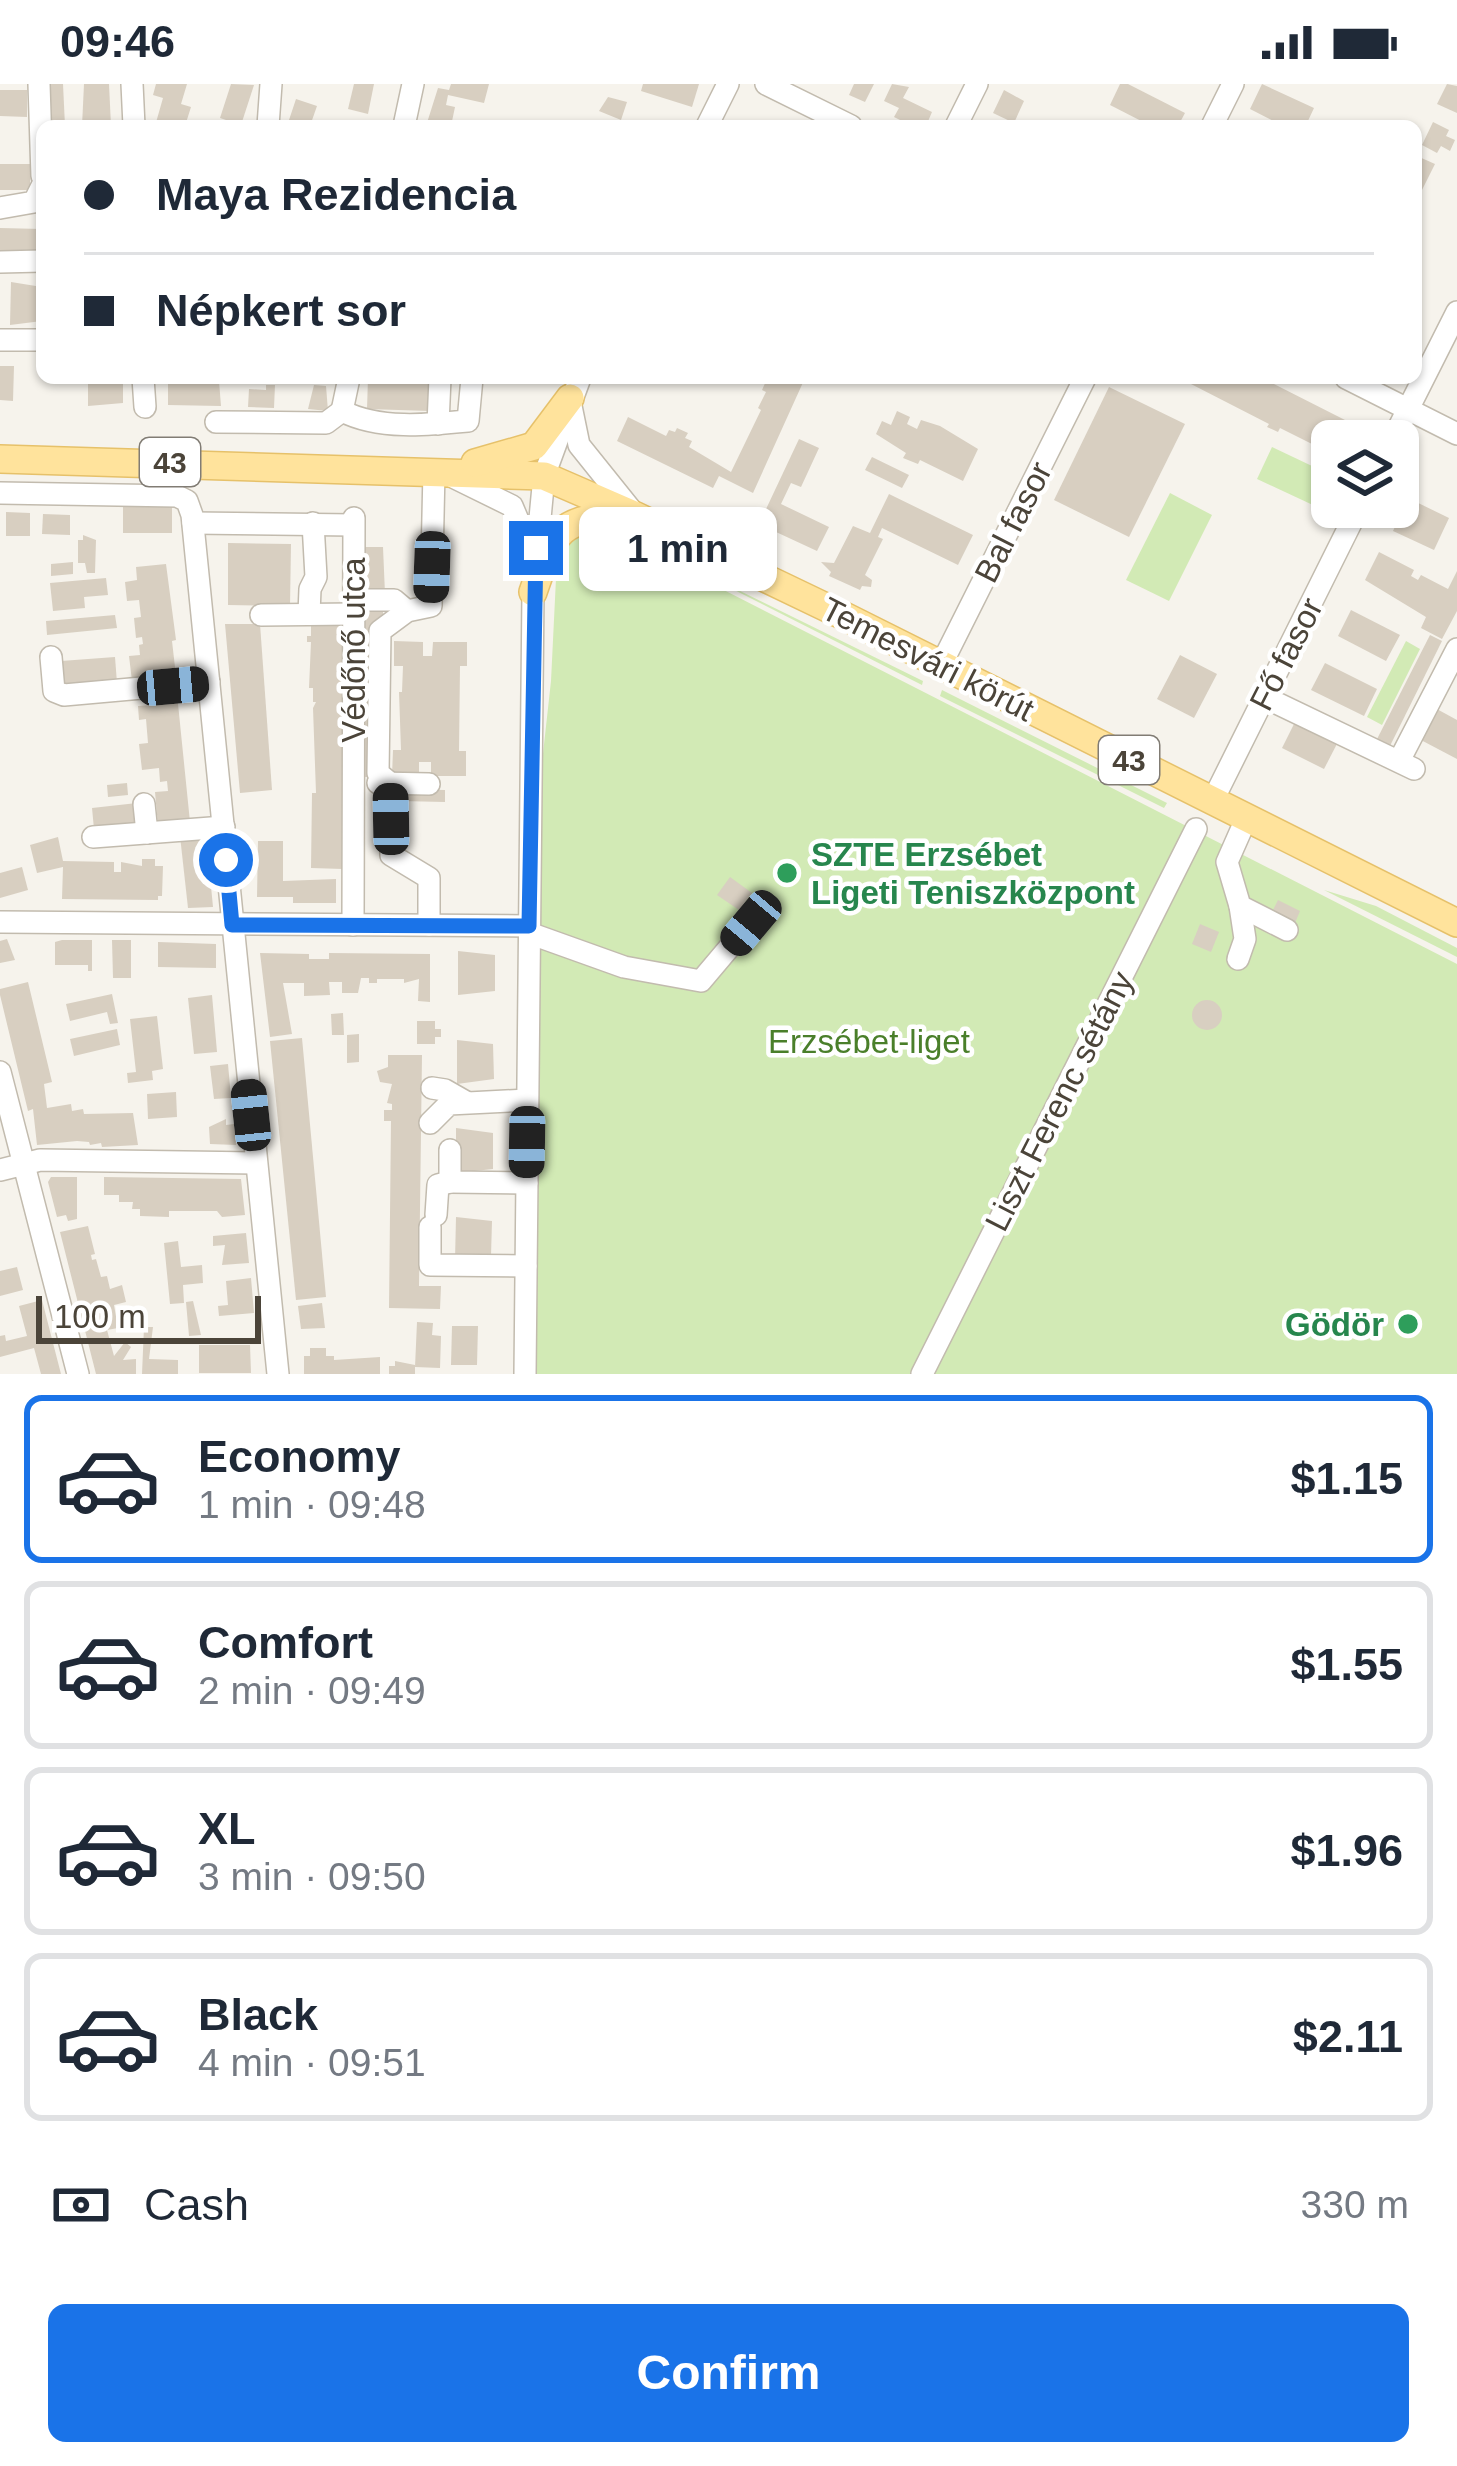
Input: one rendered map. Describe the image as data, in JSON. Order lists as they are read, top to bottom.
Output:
{
  "streets": {
    "main road": ["43", "Temesvári körút"],
    "street": [
      "Bal fasor",
      "Védőnő utca",
      "Fő fasor",
      "Liszt Ferenc sétány"
    ]
  },
  "crossings": [
    ["Bal fasor", "Temesvári körút"],
    ["Fő fasor", "Temesvári körút"]
  ],
  "parks": ["Erzsébet-liget"],
  "places": ["SZTE Erzsébet Ligeti Teniszközpont", "Gödör"],
  "scale_bar": "100 m",
  "page": {
    "status": "09:46",
    "banner": ["Maya Rezidencia", "Népkert sor"],
    "bubble": "1 min",
    "scale": "100 m",
    "list": [
      {
        "name": "Economy",
        "note": "1 min · 09:48",
        "value": "$1.15"
      },
      {
        "name": "Comfort",
        "note": "2 min · 09:49",
        "value": "$1.55"
      },
      {
        "name": "XL",
        "note": "3 min · 09:50",
        "value": "$1.96"
      },
      {
        "name": "Black",
        "note": "4 min · 09:51",
        "value": "$2.11"
      }
    ],
    "pay": ["Cash", "330 m"],
    "buttons": "Confirm"
  }
}
